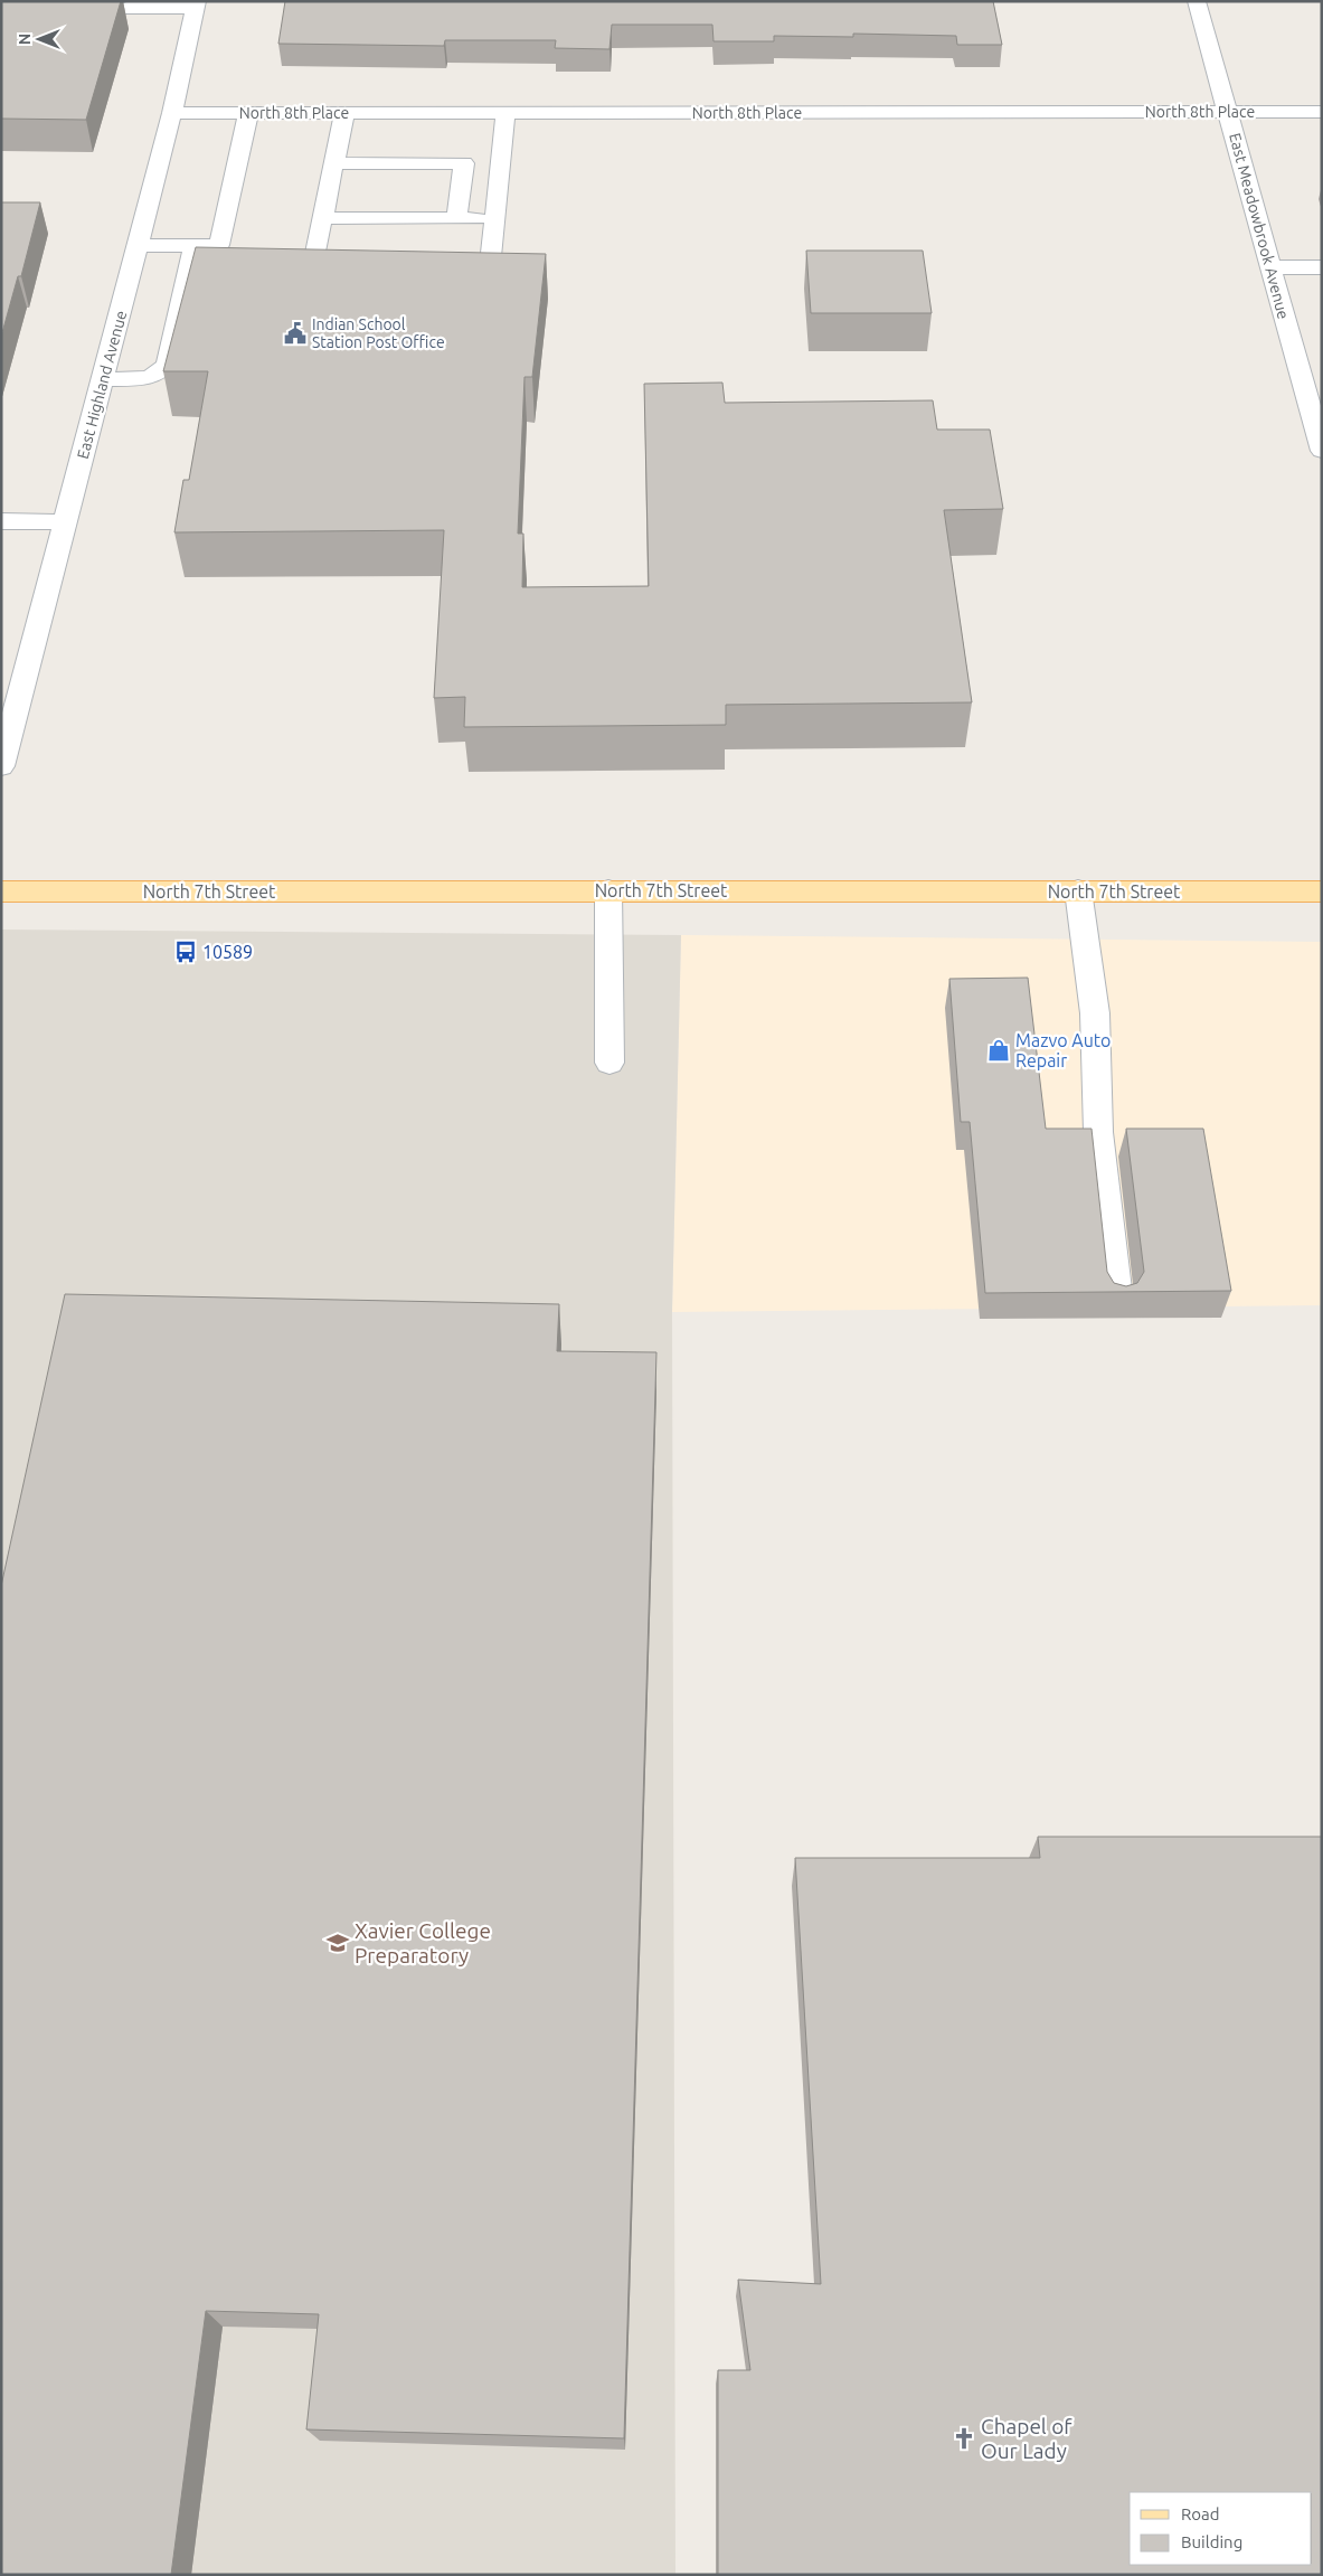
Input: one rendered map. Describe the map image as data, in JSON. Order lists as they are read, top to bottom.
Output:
{
  "streets": {
    "main road": ["North 7th Street"],
    "street": ["North 8th Place", "East Meadowbrook Avenue", "East Highland Avenue"]
  },
  "crossings": [
    ["North 8th Place", "East Meadowbrook Avenue"],
    ["North 8th Place", "East Highland Avenue"]
  ],
  "places": {
    "public building": ["Indian School Station Post Office"],
    "bus stop": ["10589"],
    "shop": ["Mazvo Auto Repair"],
    "school or university": ["Xavier College Preparatory"],
    "church": ["Chapel of Our Lady"]
  },
  "legend": ["Road", "Building"],
  "north": "left"
}
